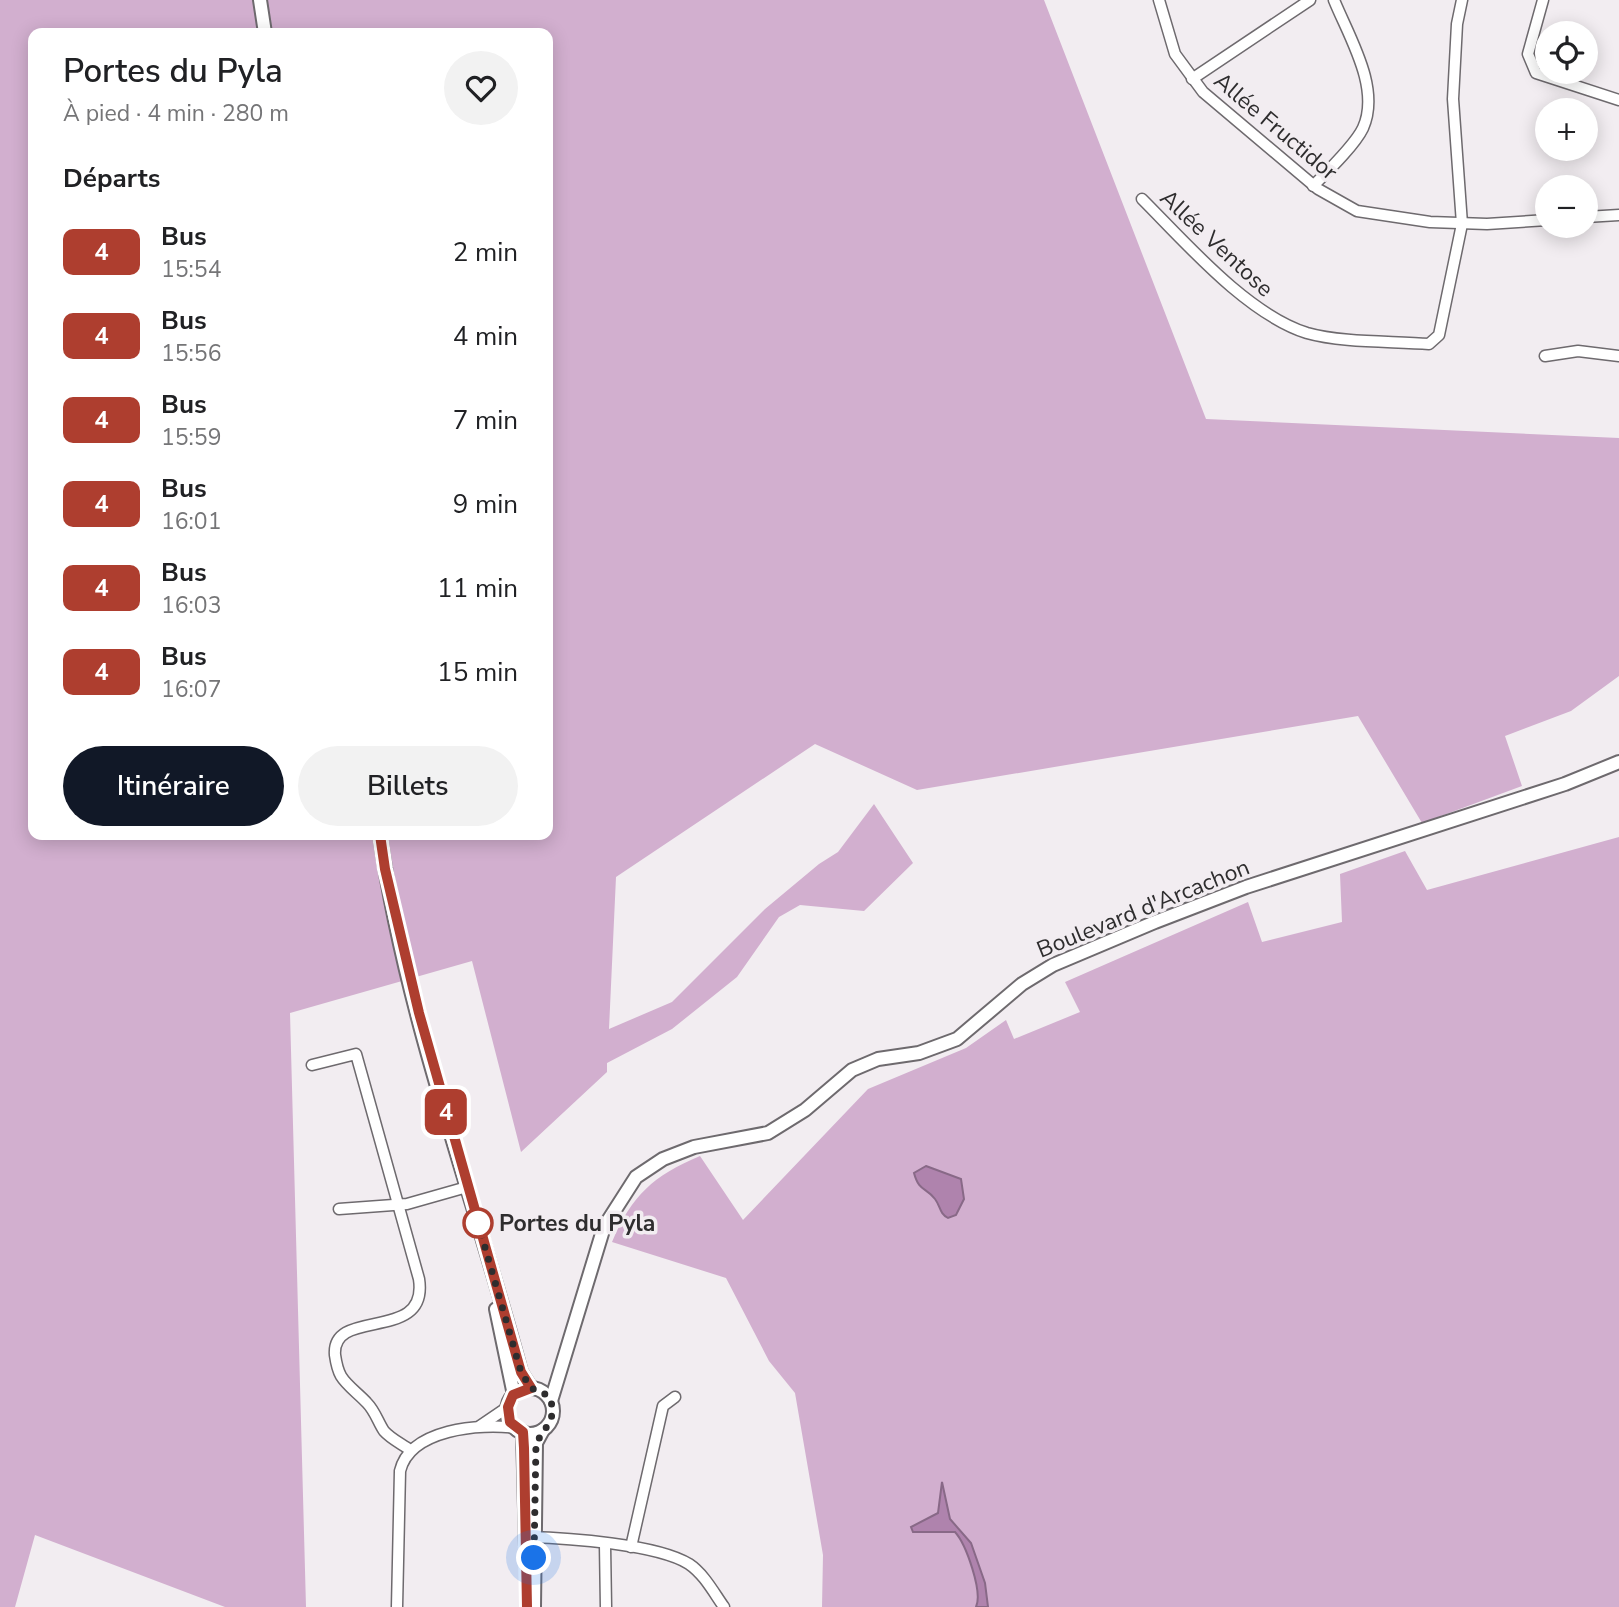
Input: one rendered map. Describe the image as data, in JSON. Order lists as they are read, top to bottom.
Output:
{
  "streets": {
    "main road": ["Boulevard d'Arcachon"],
    "street": ["Allée Fructidor", "Allée Ventose"]
  },
  "crossings": [
    ["Allée Fructidor", "Allée Ventose"]
  ],
  "places": ["Portes du Pyla"],
  "lines": ["bus line 4"],
  "page": {
    "on_map": "4",
    "map_buttons": ["+", "−"],
    "heading": [
      ["Portes du Pyla", "À pied · 4 min · 280 m"],
      "Départs"
    ],
    "list": [
      {
        "mark": "4",
        "name": "Bus",
        "note": "15:54",
        "value": "2 min"
      },
      {
        "mark": "4",
        "name": "Bus",
        "note": "15:56",
        "value": "4 min"
      },
      {
        "mark": "4",
        "name": "Bus",
        "note": "15:59",
        "value": "7 min"
      },
      {
        "mark": "4",
        "name": "Bus",
        "note": "16:01",
        "value": "9 min"
      },
      {
        "mark": "4",
        "name": "Bus",
        "note": "16:03",
        "value": "11 min"
      },
      {
        "mark": "4",
        "name": "Bus",
        "note": "16:07",
        "value": "15 min"
      }
    ],
    "buttons": ["Itinéraire", "Billets"]
  }
}
